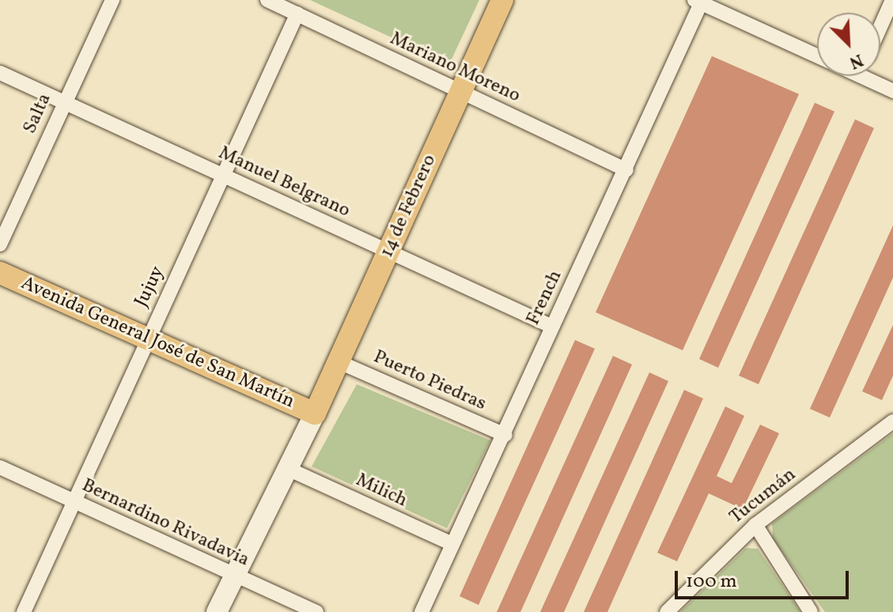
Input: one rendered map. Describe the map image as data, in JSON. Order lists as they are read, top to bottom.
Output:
{
  "streets": {
    "main road": ["14 de Febrero", "Avenida General José de San Martín"],
    "street": [
      "Mariano Moreno",
      "Salta",
      "Manuel Belgrano",
      "Jujuy",
      "French",
      "Puerto Piedras",
      "Milich",
      "Tucumán",
      "Bernardino Rivadavia"
    ]
  },
  "crossings": [
    ["Mariano Moreno", "14 de Febrero"],
    ["Mariano Moreno", "Jujuy"],
    ["Mariano Moreno", "French"],
    ["Salta", "Manuel Belgrano"],
    ["Manuel Belgrano", "14 de Febrero"],
    ["Manuel Belgrano", "Jujuy"],
    ["Manuel Belgrano", "French"],
    ["14 de Febrero", "Avenida General José de San Martín"],
    ["14 de Febrero", "Puerto Piedras"],
    ["14 de Febrero", "Milich"],
    ["14 de Febrero", "Bernardino Rivadavia"],
    ["Jujuy", "Avenida General José de San Martín"],
    ["Jujuy", "Bernardino Rivadavia"],
    ["French", "Puerto Piedras"],
    ["French", "Milich"]
  ],
  "scale_bar": "100 m",
  "north": "bottom right"
}
